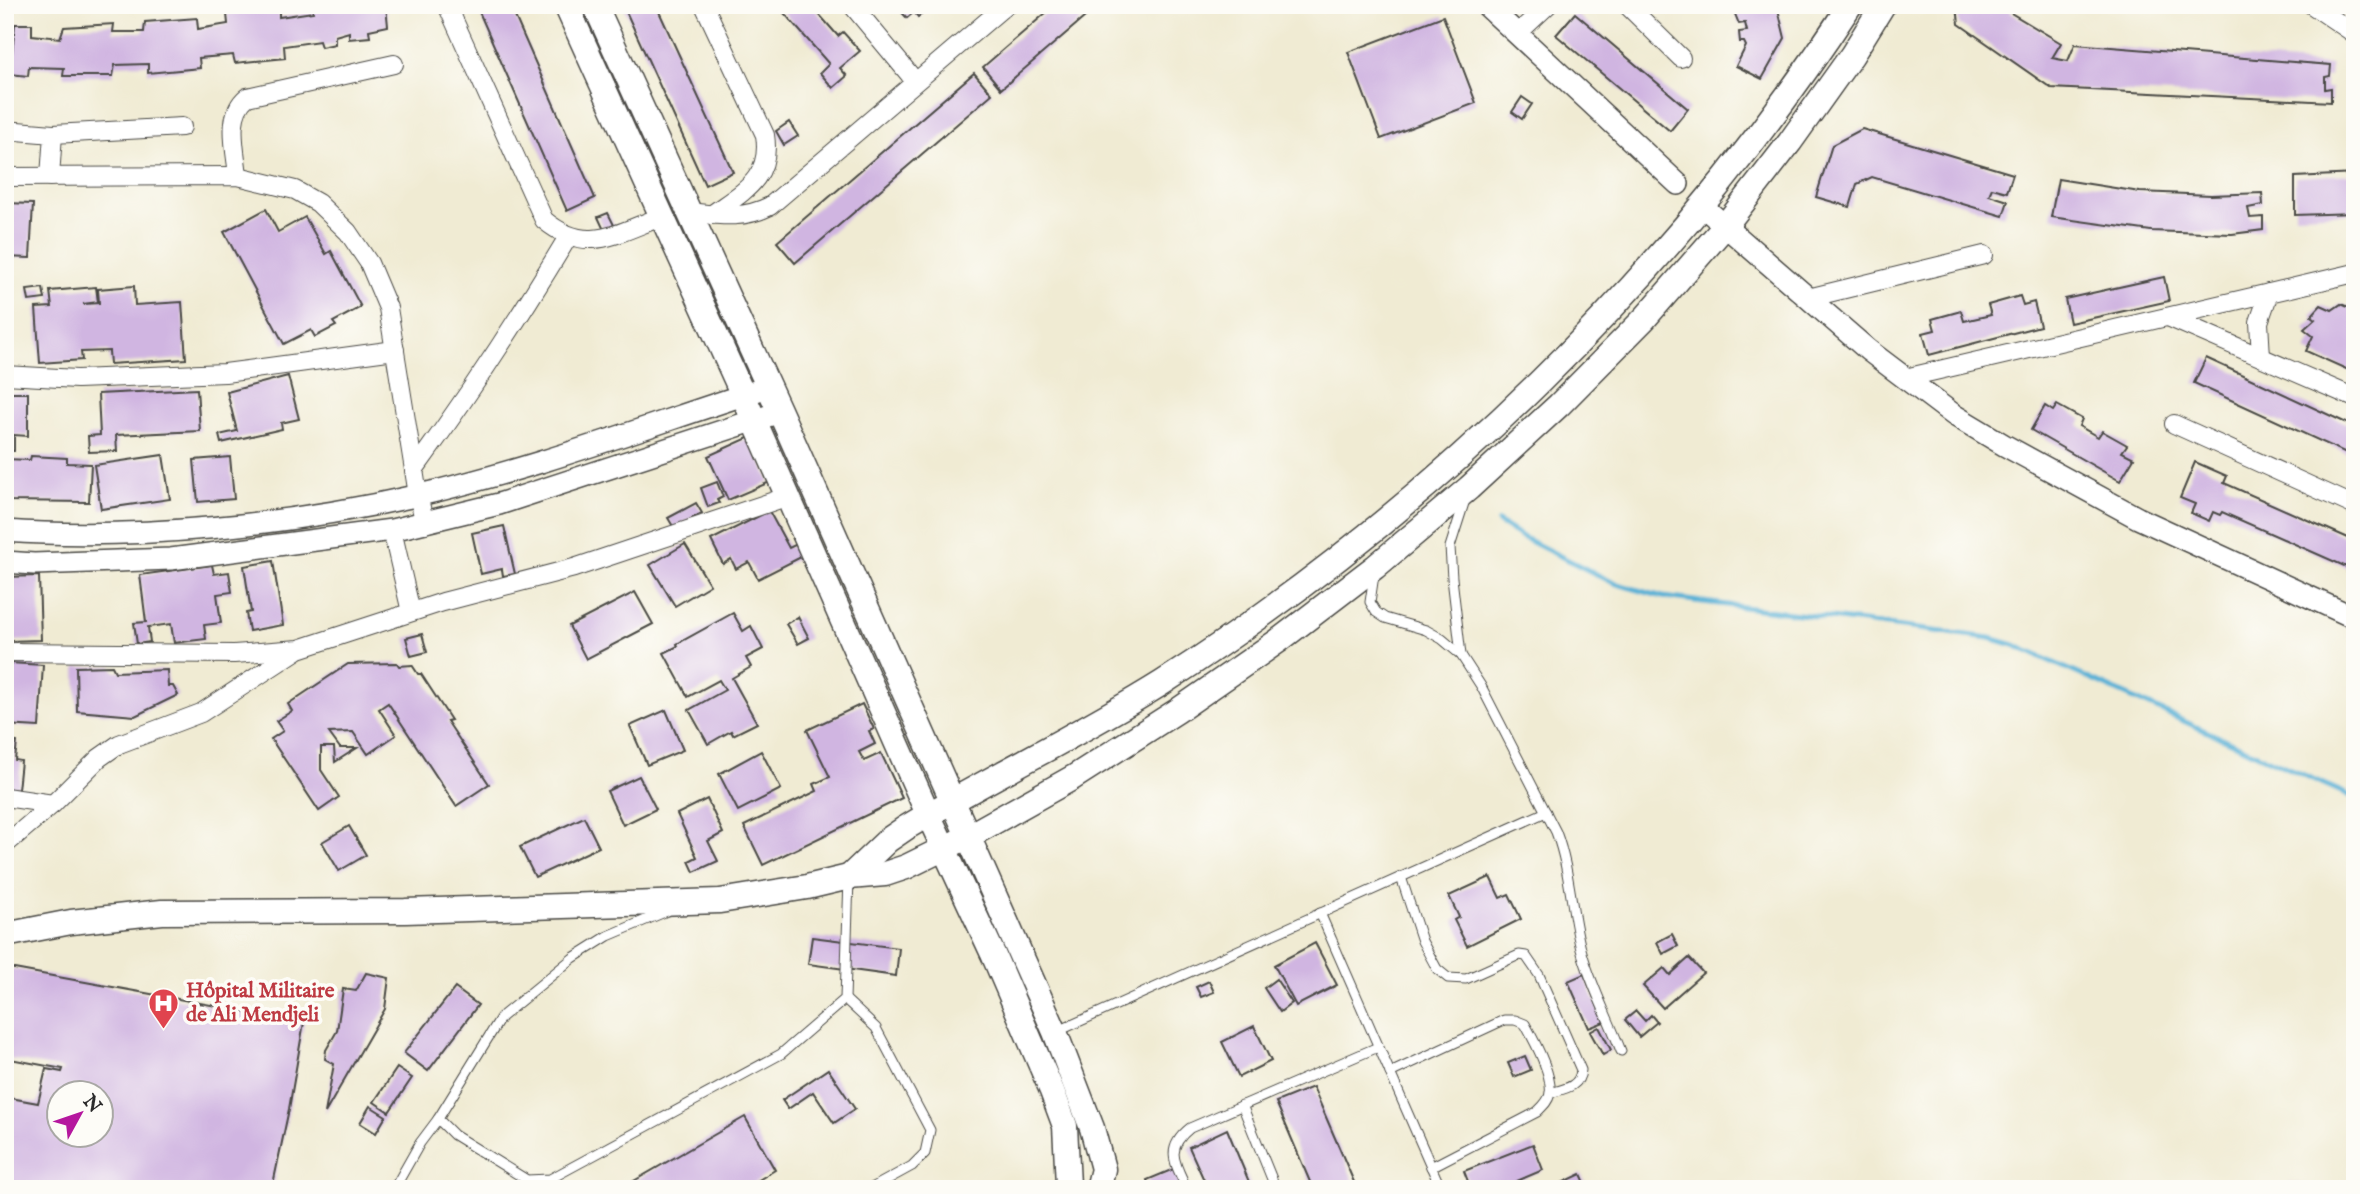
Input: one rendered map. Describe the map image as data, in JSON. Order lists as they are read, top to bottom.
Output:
{
  "places": {
    "hospital": ["Hôpital Militaire de Ali Mendjeli"]
  },
  "north": "top right"
}
